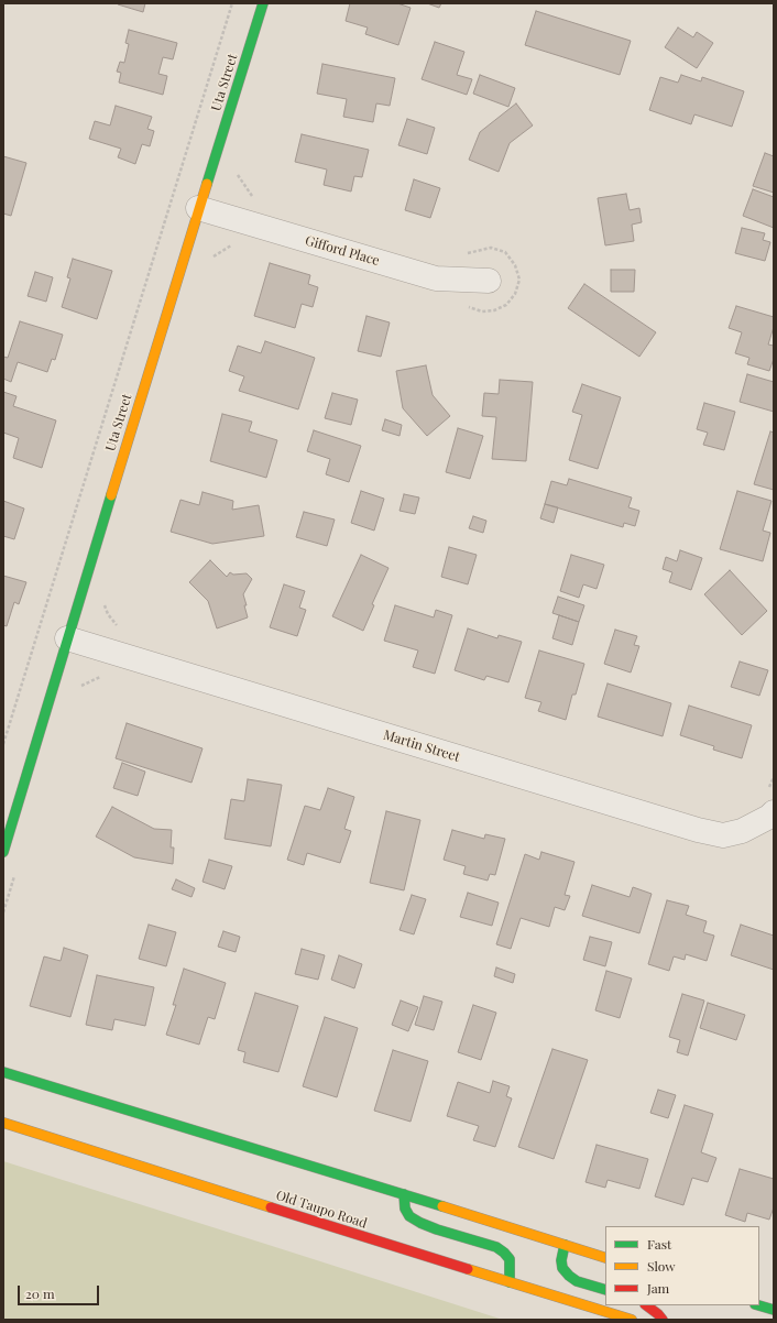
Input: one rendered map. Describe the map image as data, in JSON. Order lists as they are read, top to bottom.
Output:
{
  "streets": {
    "main road": ["Uta Street", "Old Taupo Road"],
    "street": ["Gifford Place", "Martin Street"]
  },
  "crossings": [
    ["Uta Street", "Gifford Place"],
    ["Uta Street", "Martin Street"]
  ],
  "legend": ["Fast", "Slow", "Jam"],
  "scale_bar": "20 m"
}
